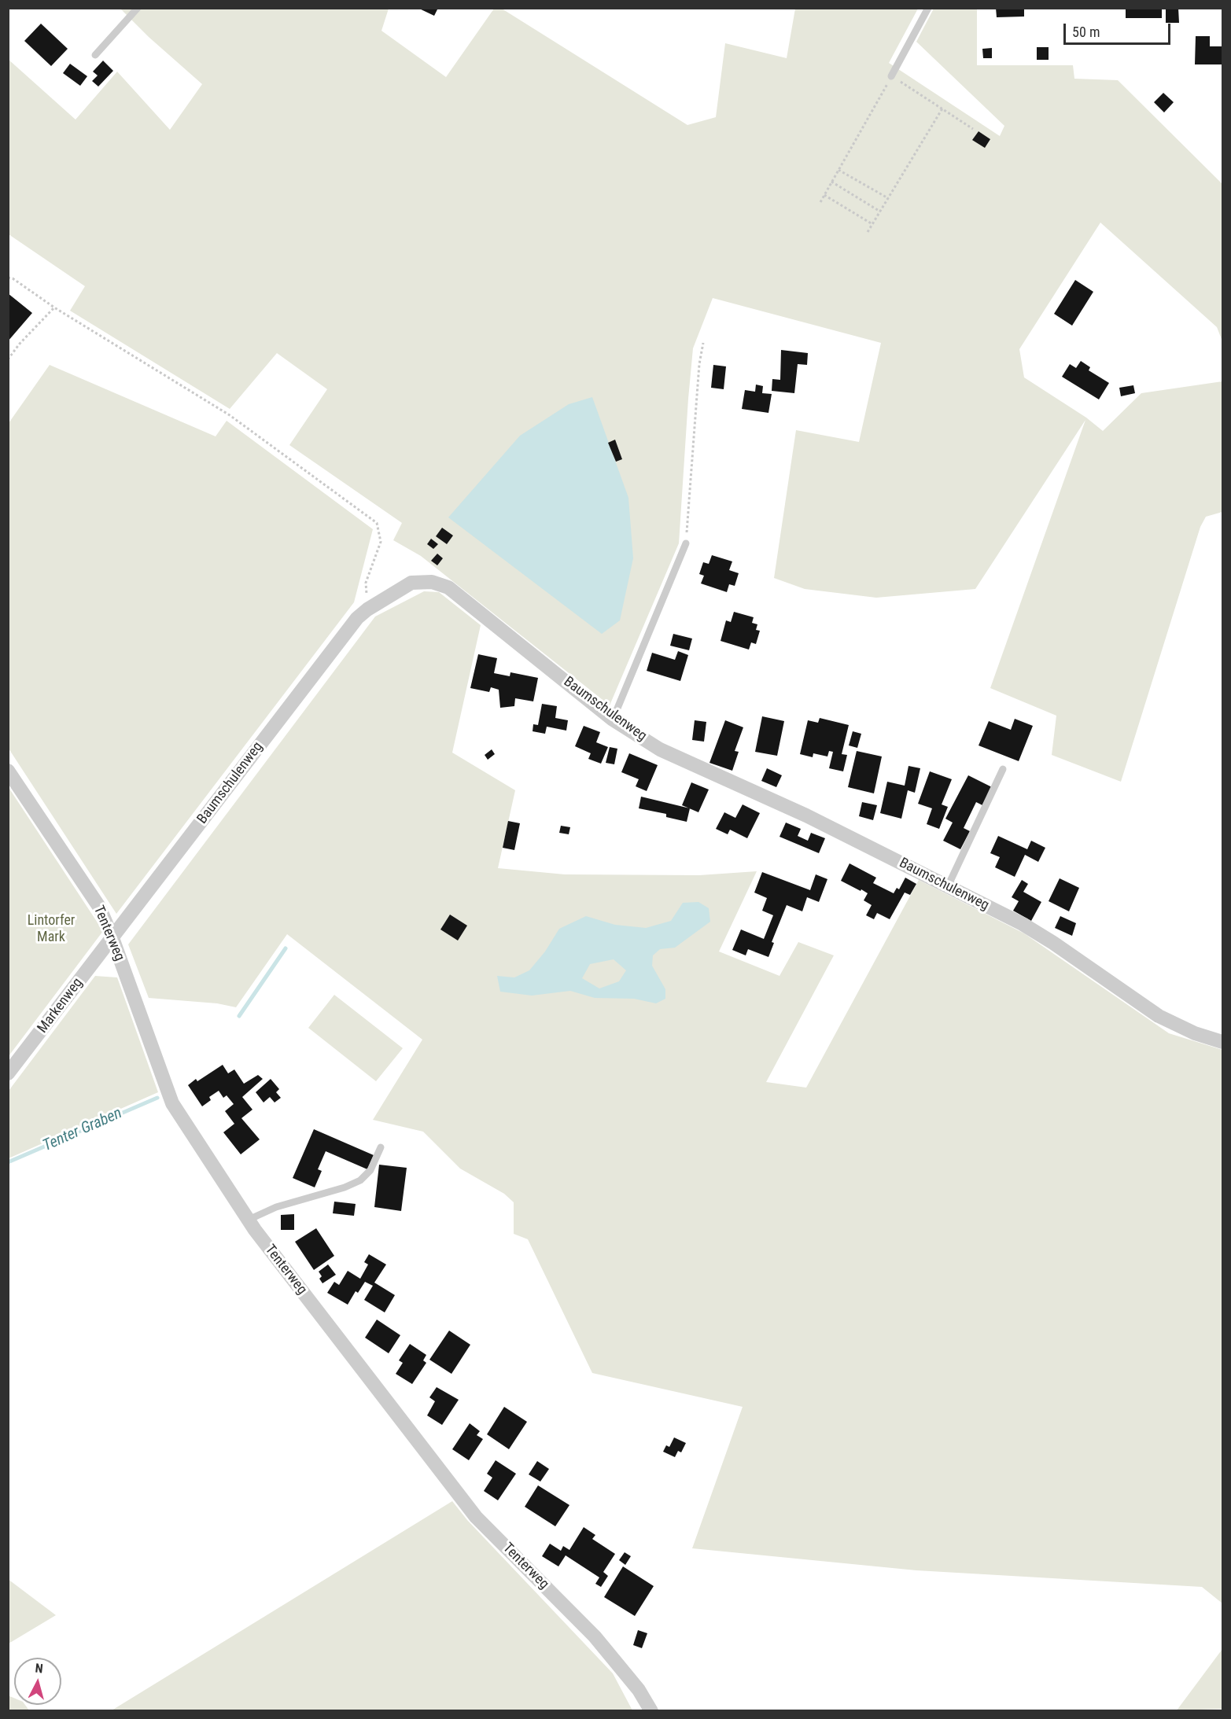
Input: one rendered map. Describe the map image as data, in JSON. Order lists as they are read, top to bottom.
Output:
{
  "streets": {
    "street": ["Baumschulenweg", "Tenterweg", "Markenweg"]
  },
  "crossings": [
    ["Baumschulenweg", "Tenterweg"],
    ["Baumschulenweg", "Markenweg"],
    ["Tenterweg", "Markenweg"]
  ],
  "water": ["Tenter Graben"],
  "parks": ["Lintorfer Mark"],
  "scale_bar": "50 m",
  "north": "top"
}
